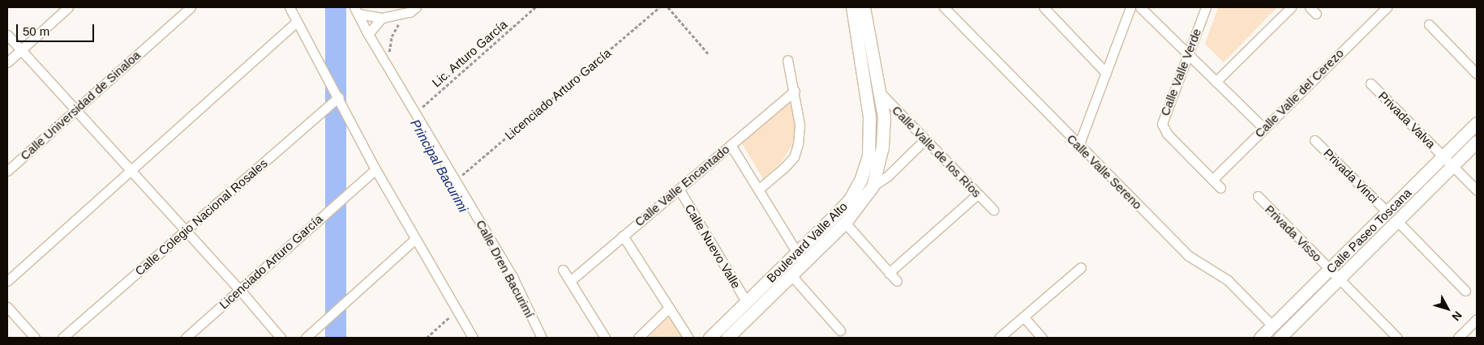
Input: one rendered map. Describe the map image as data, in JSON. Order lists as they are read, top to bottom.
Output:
{
  "streets": {
    "street": [
      "Calle Valle Verde",
      "Calle Valle del Cerezo",
      "Licenciado Arturo García",
      "Calle Universidad de Sinaloa",
      "Privada Valva",
      "Calle Valle de los Ríos",
      "Calle Valle Sereno",
      "Privada Vinci",
      "Calle Valle Encantado",
      "Calle Colegio Nacional Rosales",
      "Calle Paseo Toscana",
      "Privada Visso",
      "Boulevard Valle Alto",
      "Calle Nuevo Valle",
      "Calle Dren Bacurimí"
    ],
    "path": ["Lic. Arturo García"]
  },
  "crossings": [
    ["Lic. Arturo García", "Calle Dren Bacurimí"],
    ["Calle Valle Verde", "Calle Valle del Cerezo"],
    ["Licenciado Arturo García", "Calle Dren Bacurimí"],
    ["Privada Valva", "Calle Paseo Toscana"],
    ["Calle Valle de los Ríos", "Boulevard Valle Alto"],
    ["Calle Valle Sereno", "Calle Paseo Toscana"],
    ["Privada Vinci", "Calle Paseo Toscana"],
    ["Calle Valle Encantado", "Calle Nuevo Valle"],
    ["Calle Paseo Toscana", "Privada Visso"],
    ["Boulevard Valle Alto", "Calle Nuevo Valle"]
  ],
  "water": ["Principal Bacurimi"],
  "scale_bar": "50 m",
  "north": "bottom right"
}
